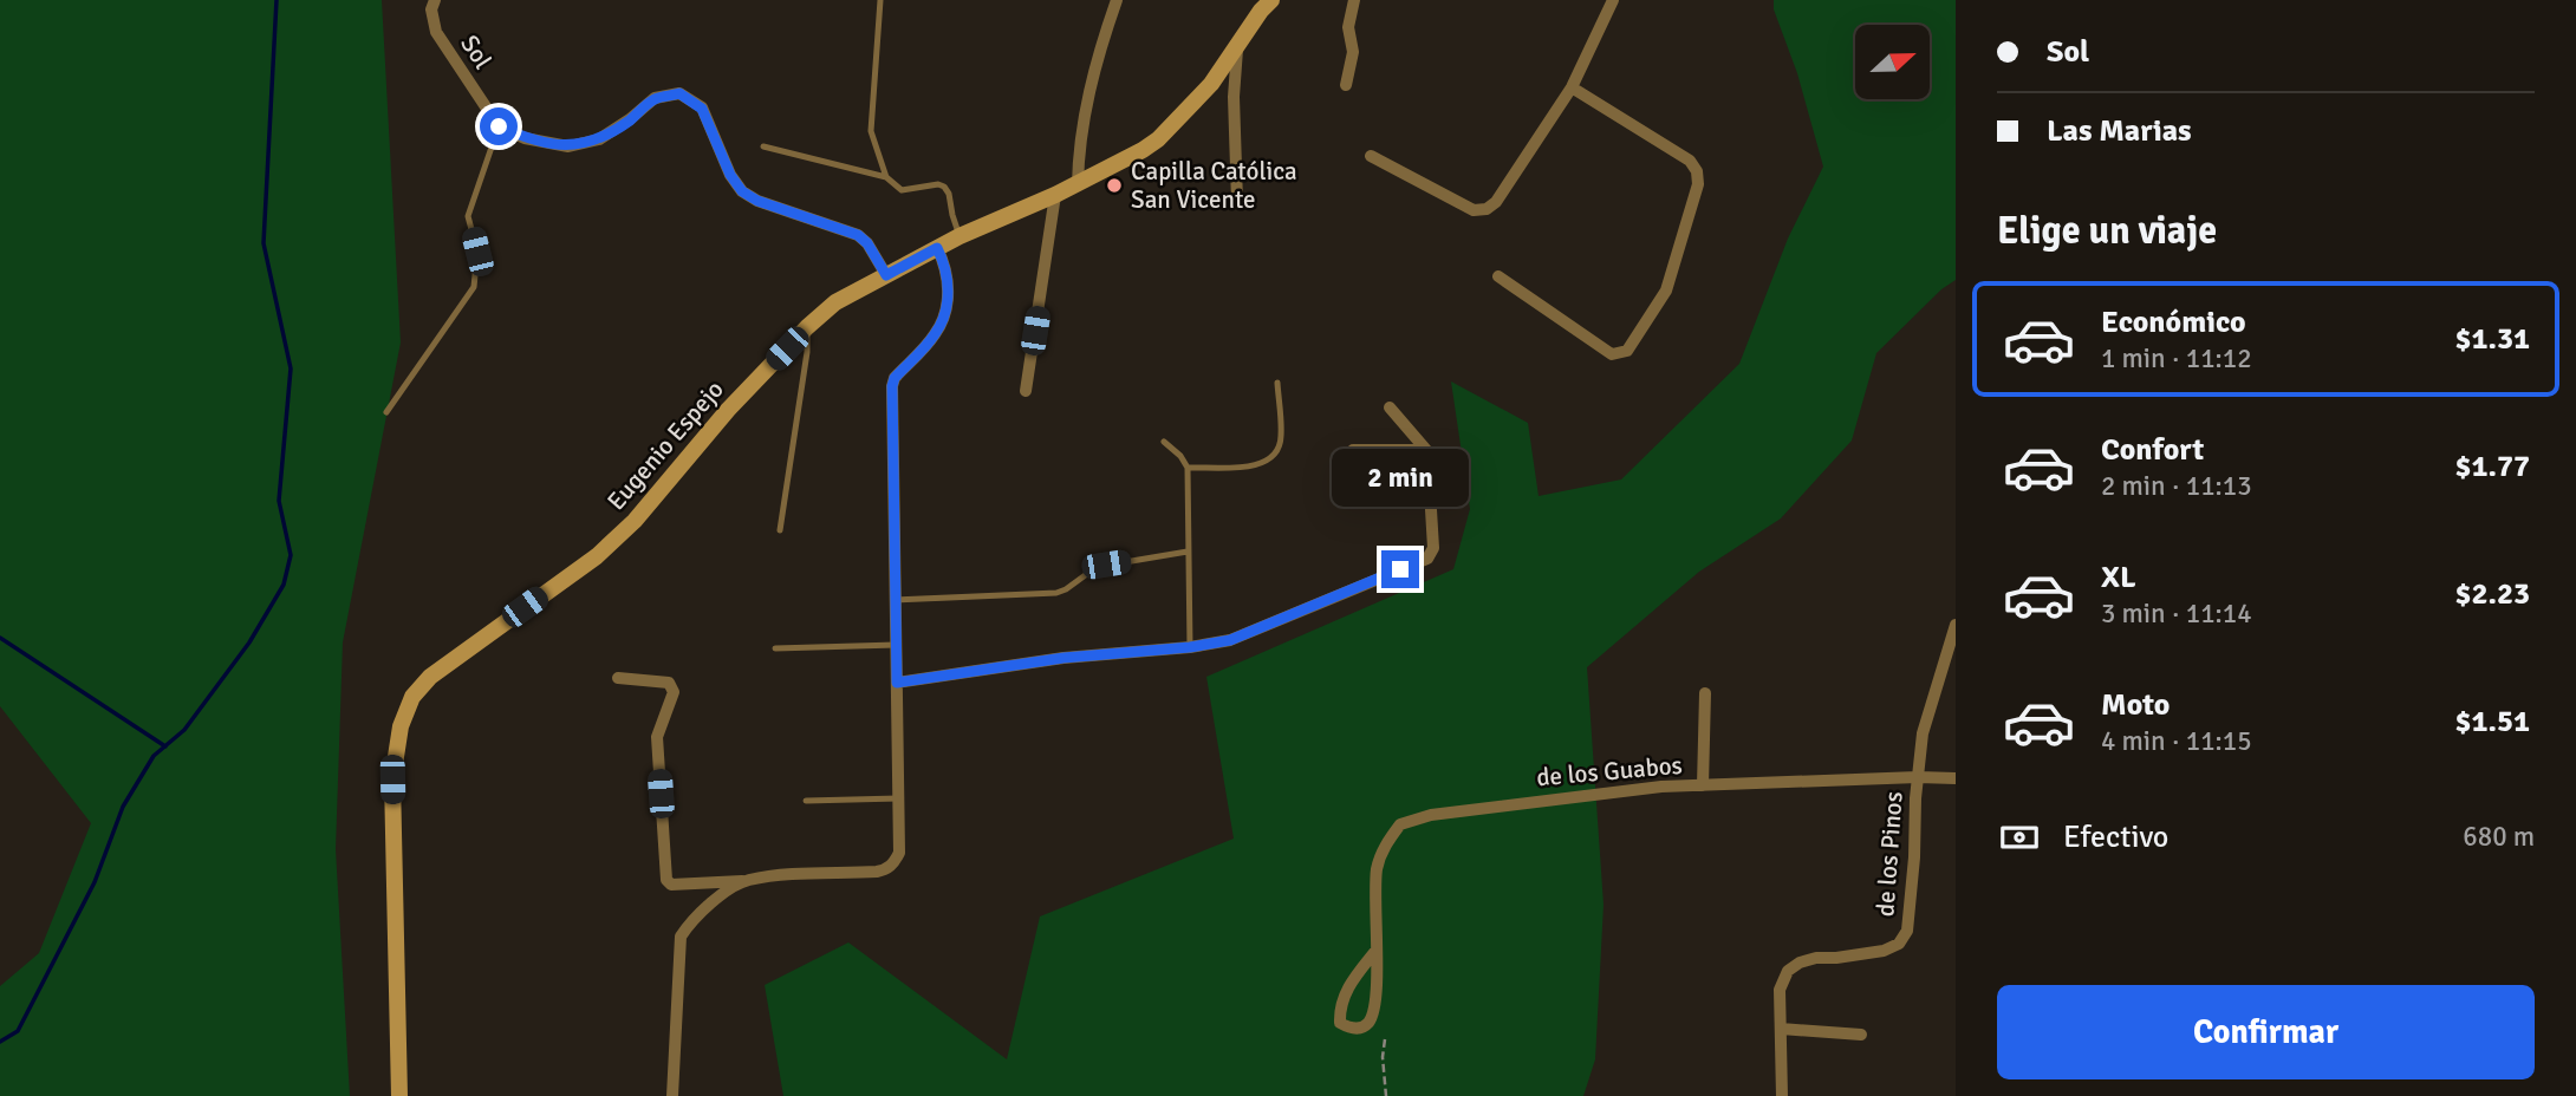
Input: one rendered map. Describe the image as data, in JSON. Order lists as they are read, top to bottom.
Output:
{
  "streets": {
    "street": [
      "Sol",
      "Eugenio Espejo",
      "de los Guabos",
      "de los Pinos"
    ]
  },
  "crossings": [
    ["de los Guabos", "de los Pinos"]
  ],
  "places": ["Capilla Católica San Vicente"],
  "north": "right",
  "page": {
    "banner": ["Sol", "Las Marias"],
    "heading": "Elige un viaje",
    "list": [
      {
        "name": "Económico",
        "note": "1 min · 11:12",
        "value": "$1.31"
      },
      {
        "name": "Confort",
        "note": "2 min · 11:13",
        "value": "$1.77"
      },
      {
        "name": "XL",
        "note": "3 min · 11:14",
        "value": "$2.23"
      },
      {
        "name": "Moto",
        "note": "4 min · 11:15",
        "value": "$1.51"
      }
    ],
    "bubble": "2 min",
    "pay": ["Efectivo", "680 m"],
    "buttons": "Confirmar"
  }
}
